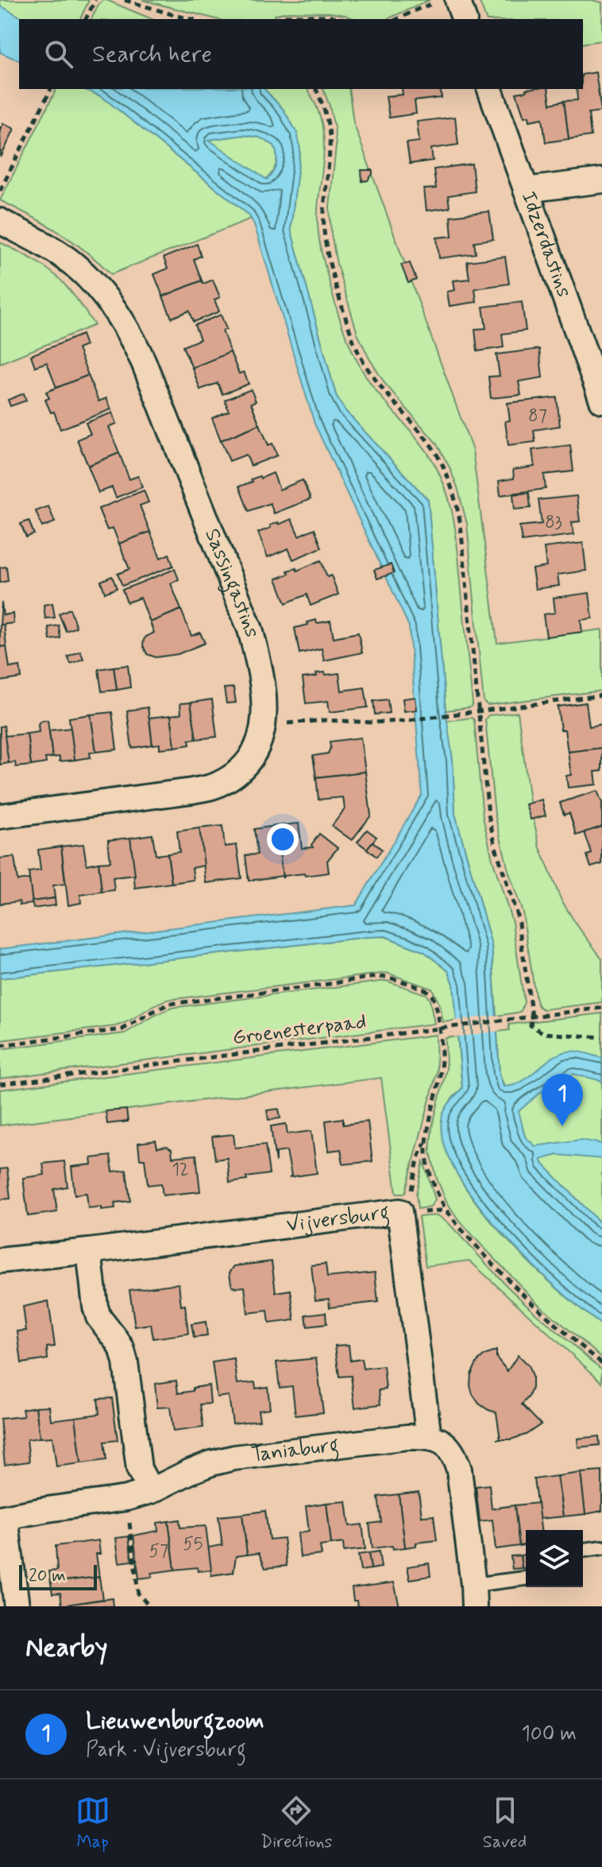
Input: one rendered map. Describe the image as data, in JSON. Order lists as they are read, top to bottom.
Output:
{
  "streets": {
    "street": [
      "Idzerdastins",
      "Sassingastins",
      "Vijversburg",
      "Taniaburg"
    ],
    "path": ["Groenesterpaad"]
  },
  "crossings": [
    ["Vijversburg", "Taniaburg"]
  ],
  "house_numbers": [
    "87",
    "83",
    "12",
    "55",
    "57"
  ],
  "scale_bar": "20 m",
  "page": {
    "search": "Search here",
    "pins": "1",
    "scale": "20 m",
    "heading": "Nearby",
    "list": [
      {
        "mark": "1",
        "name": "Lieuwenburgzoom",
        "note": "Park · Vijversburg",
        "value": "100 m"
      }
    ],
    "nav": ["Map", "Directions", "Saved"]
  }
}
